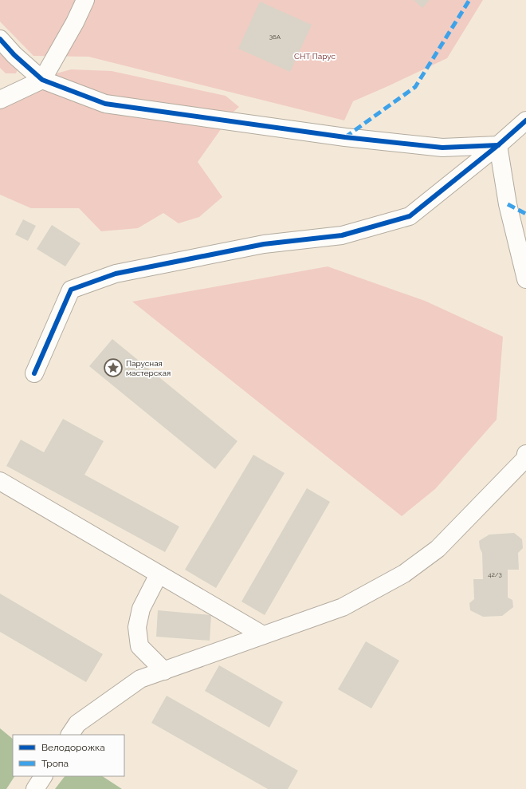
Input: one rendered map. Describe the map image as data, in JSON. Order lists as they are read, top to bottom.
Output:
{
  "parks": ["СНТ Парус"],
  "places": {
    "place": ["Парусная мастерская"]
  },
  "house_numbers": ["36А", "42/3"],
  "legend": ["Велодорожка", "Тропа"]
}
